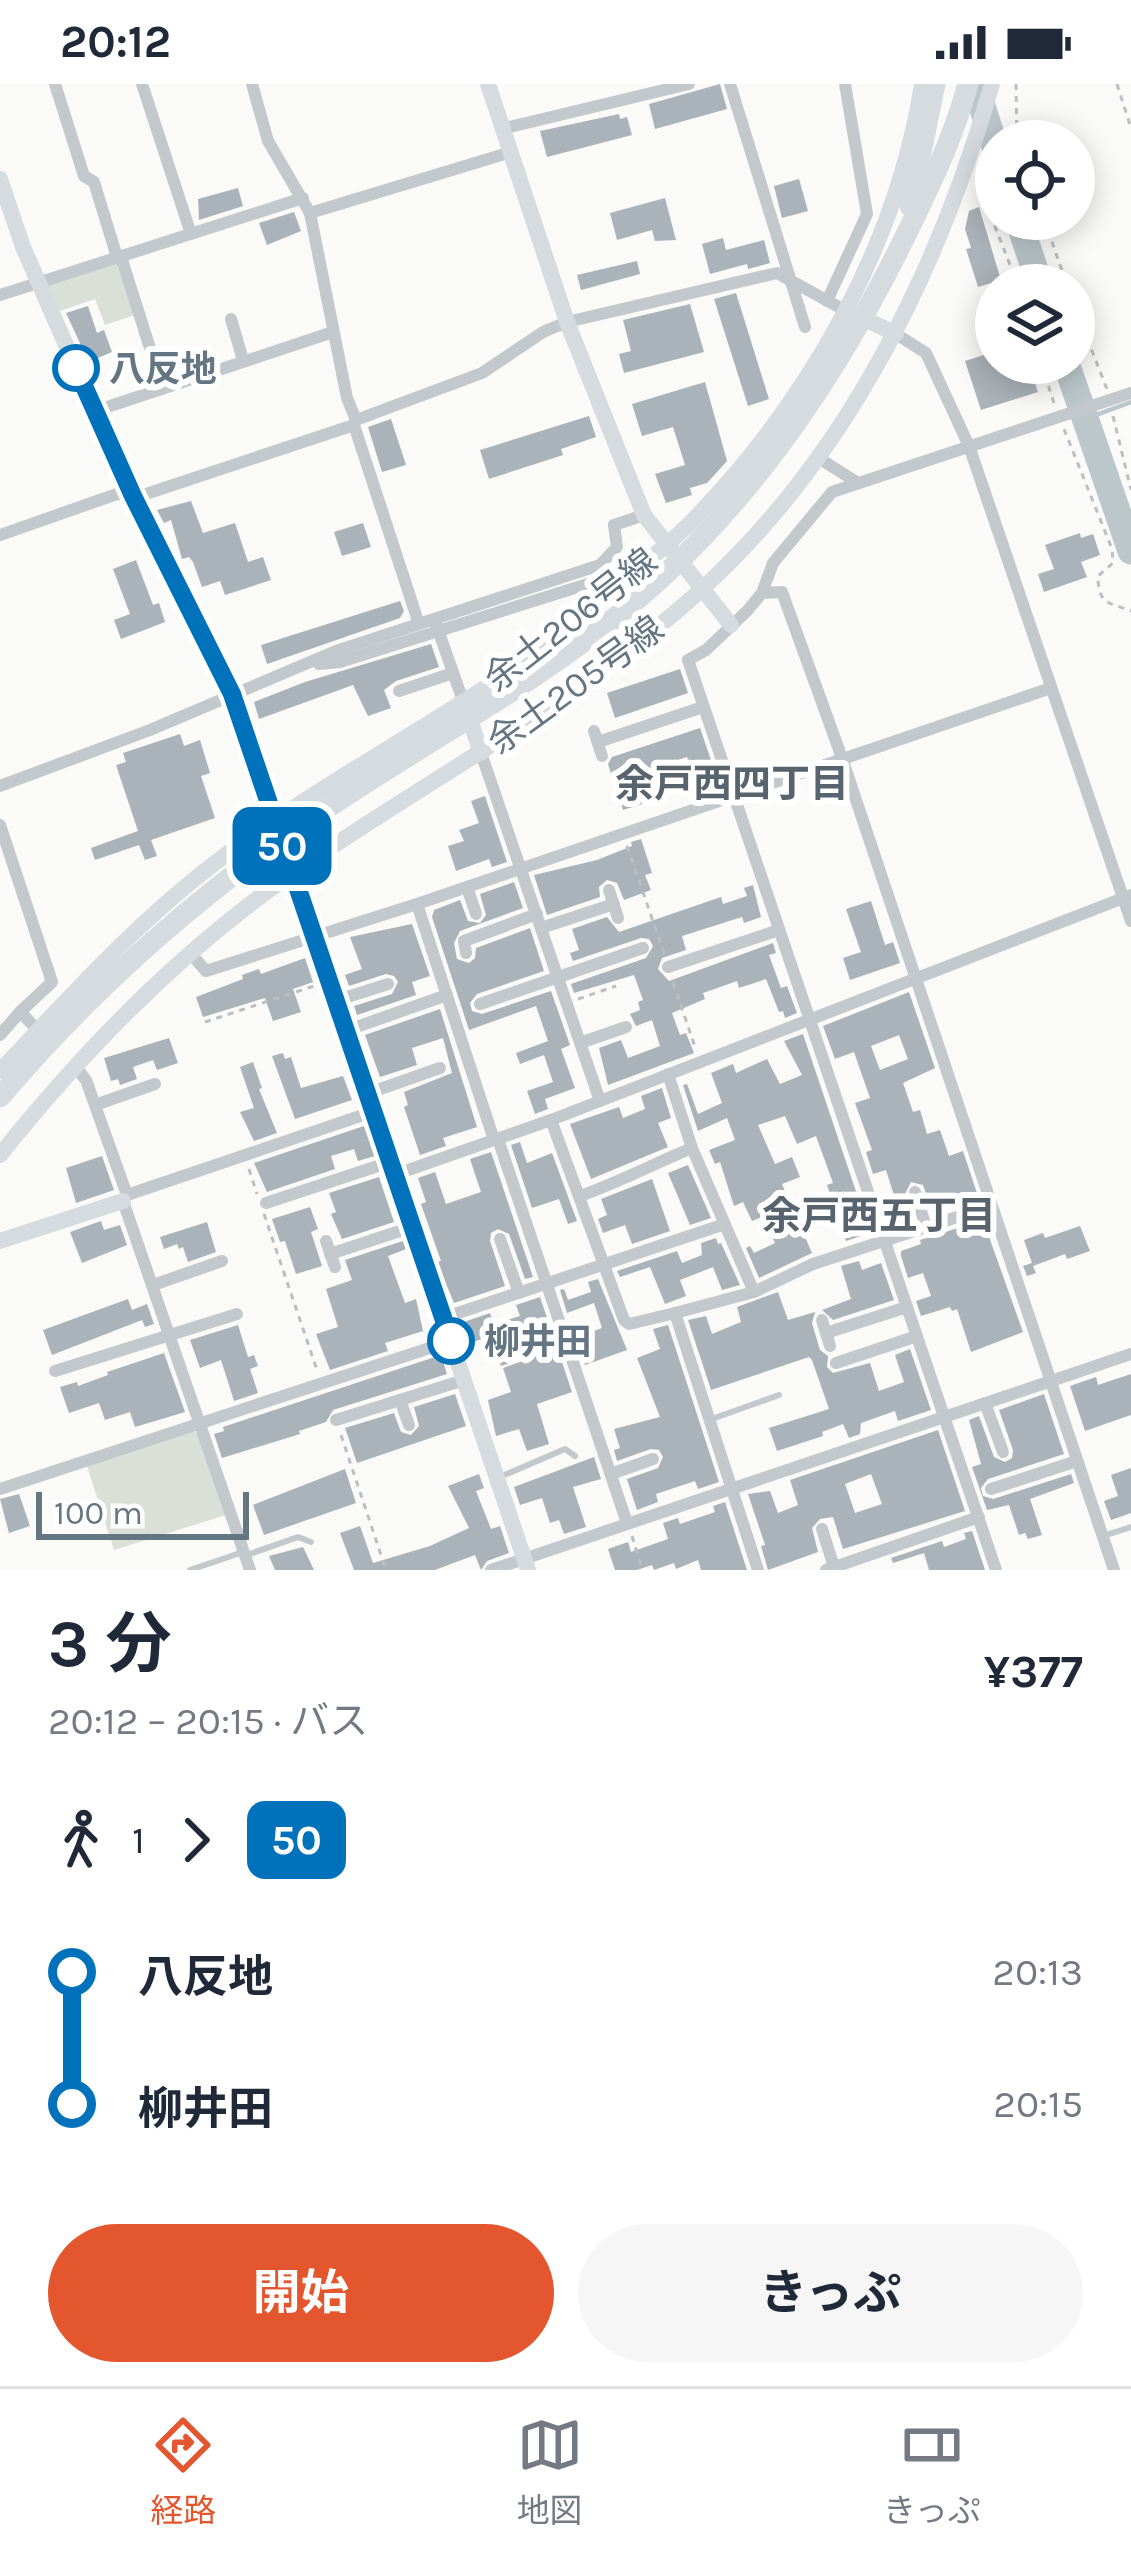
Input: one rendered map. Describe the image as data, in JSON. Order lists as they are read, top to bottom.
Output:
{
  "streets": {
    "street": ["余土206号線", "余土205号線"]
  },
  "districts": ["余戸西四丁目", "余戸西五丁目"],
  "places": ["八反地", "柳井田"],
  "lines": ["bus line 50"],
  "scale_bar": "100 m",
  "page": {
    "status": "20:12",
    "on_map": "50",
    "scale": "100 m",
    "heading": ["3 分", "20:12 – 20:15 · バス", "¥377"],
    "legs": ["1", "50"],
    "list": [
      {
        "name": "八反地",
        "value": "20:13"
      },
      {
        "name": "柳井田",
        "value": "20:15"
      }
    ],
    "buttons": ["開始", "きっぷ"],
    "tabs": ["経路", "地図", "きっぷ"]
  }
}
